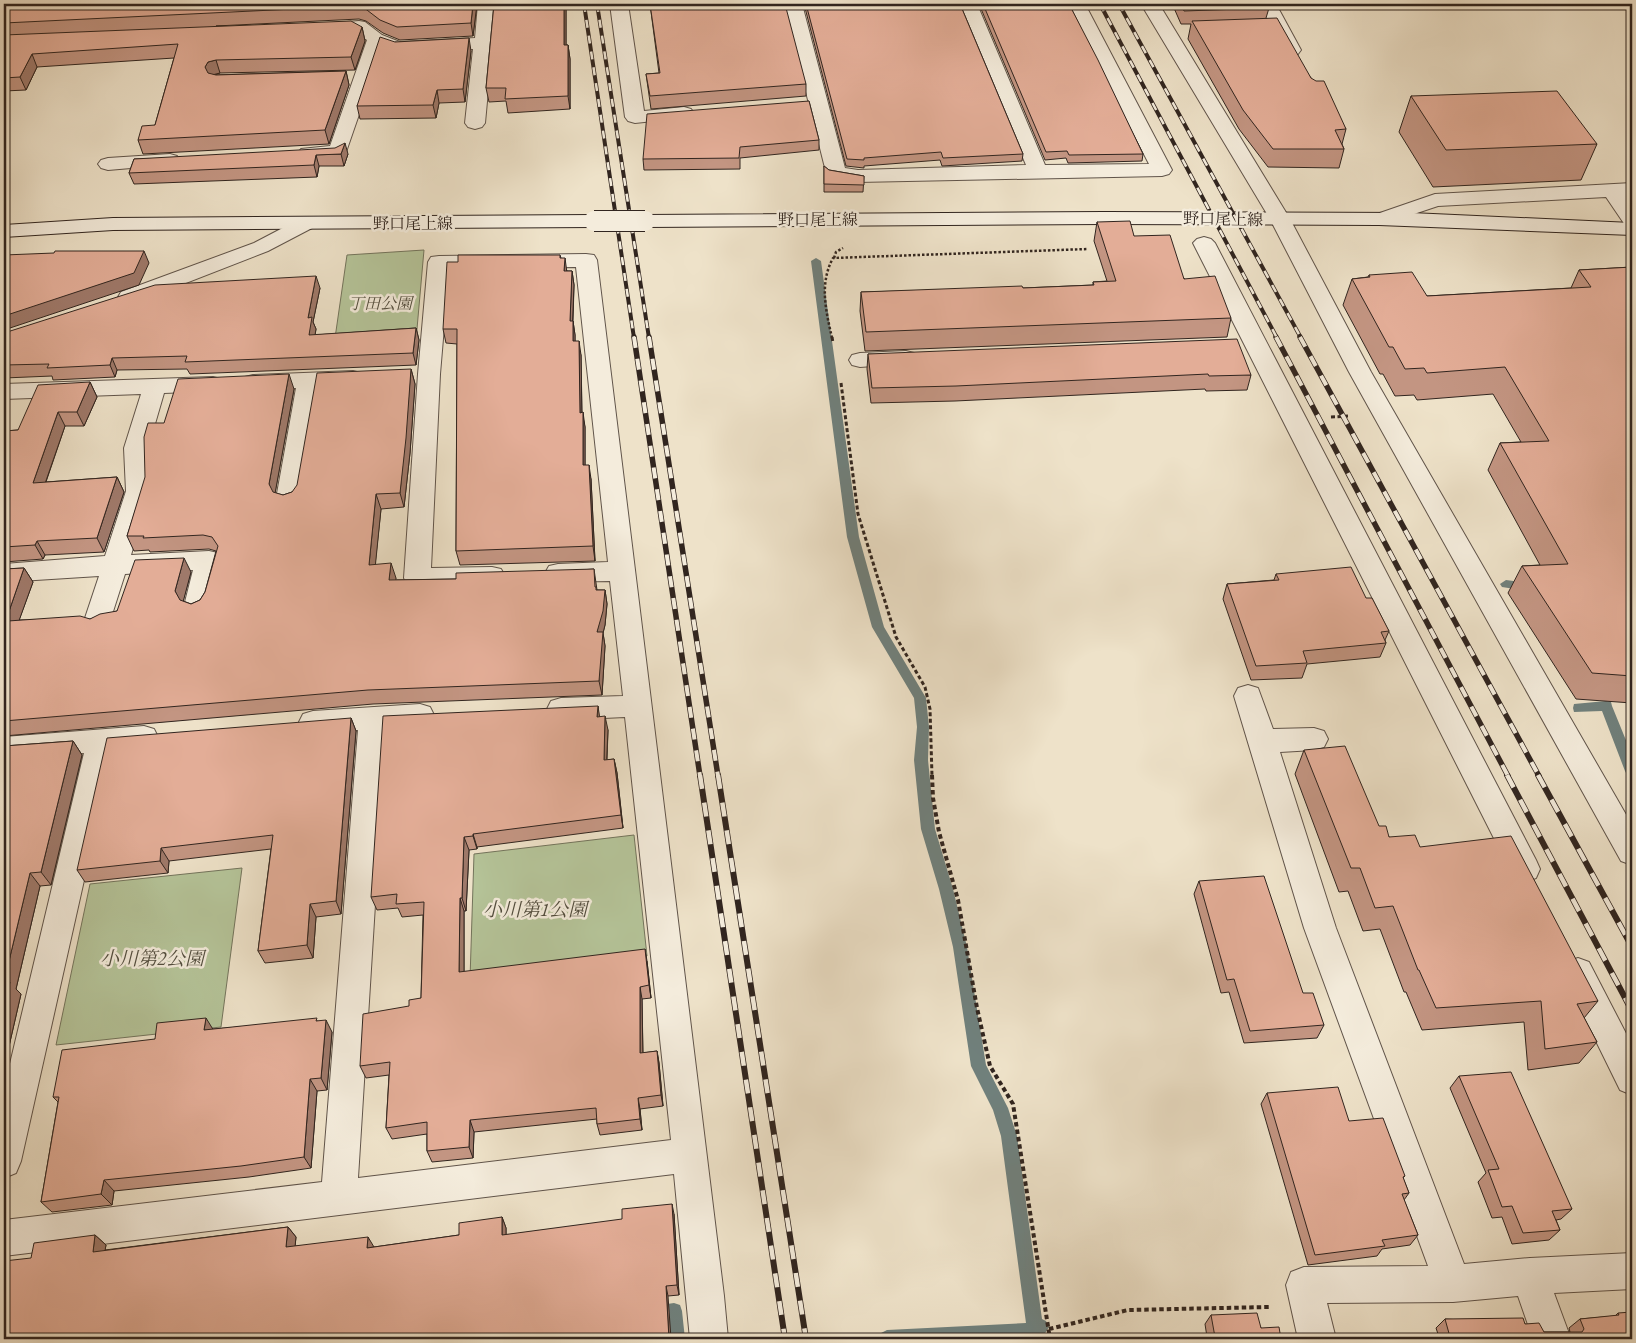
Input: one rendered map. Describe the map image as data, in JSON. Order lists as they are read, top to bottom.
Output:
{
  "streets": {
    "street": ["野口尾上線"]
  },
  "parks": ["丁田公園", "小川第1公園", "小川第2公園"]
}
